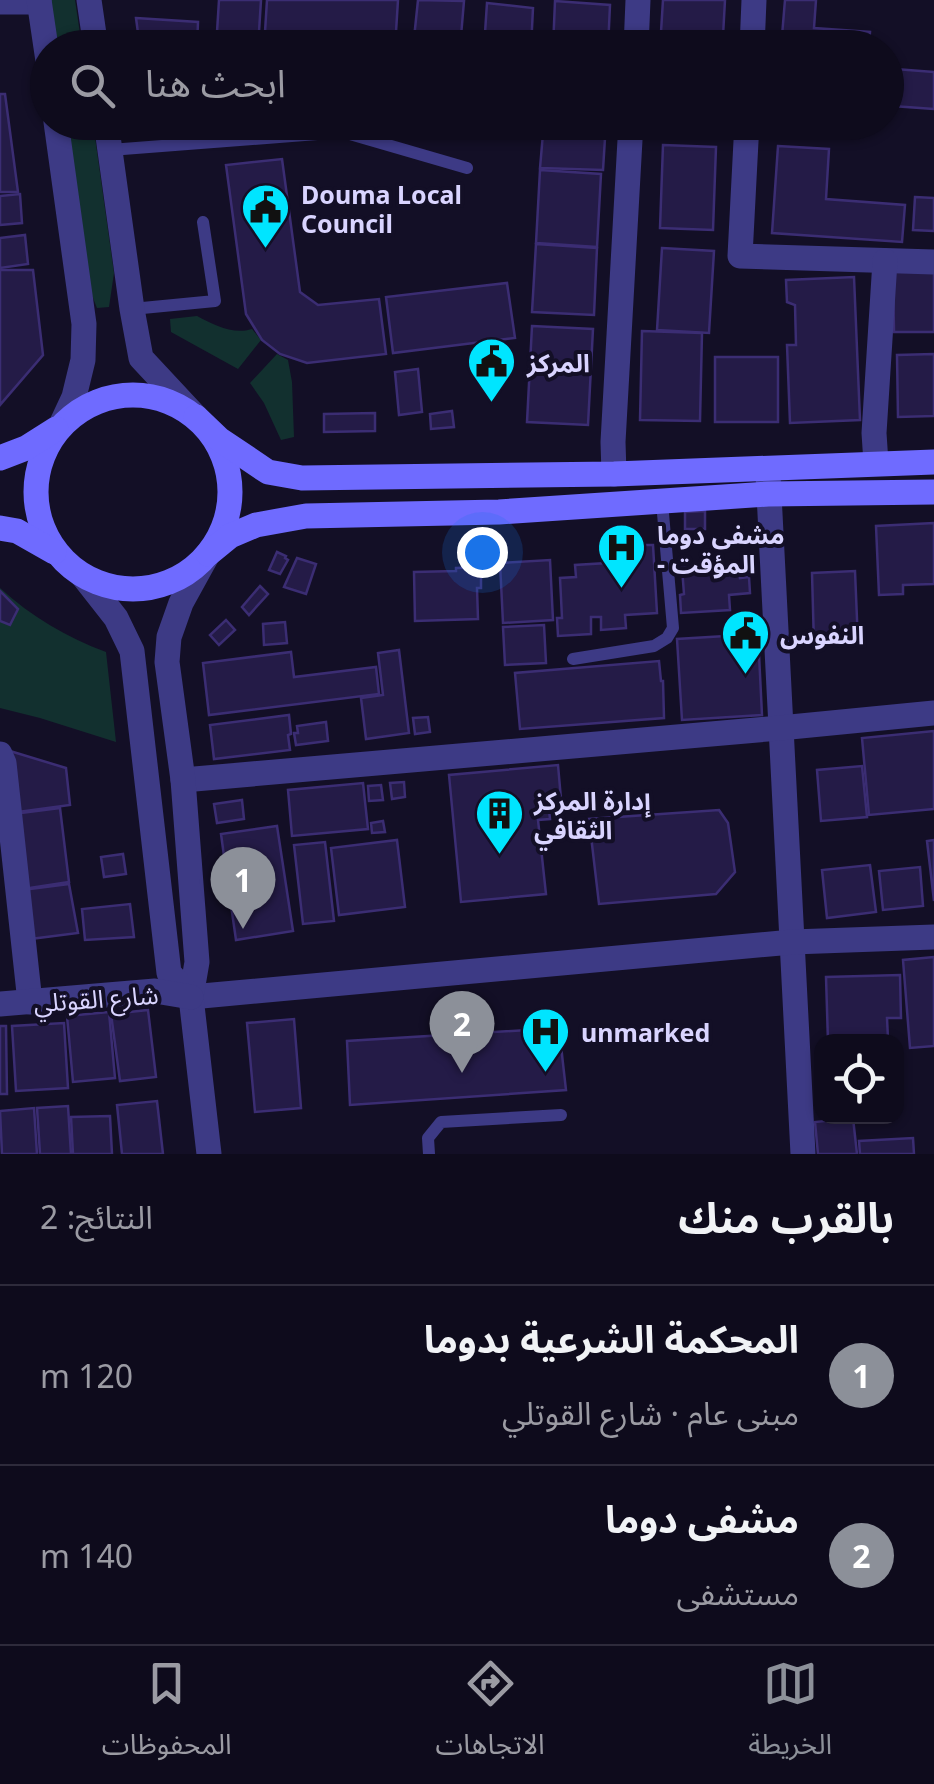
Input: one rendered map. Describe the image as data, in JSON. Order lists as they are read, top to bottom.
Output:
{
  "streets": {
    "street": ["شارع القوتلي"]
  },
  "places": {
    "public building": ["Douma Local Council", "المركز", "النفوس"],
    "hospital": ["مشفى دوما - المؤقت", "unmarked"],
    "building": ["إدارة المركز الثقافي"]
  },
  "page": {
    "search": "ابحث هنا",
    "pins": ["1", "2"],
    "heading": ["بالقرب منك", "النتائج: 2"],
    "list": [
      {
        "mark": "1",
        "name": "المحكمة الشرعية بدوما",
        "note": "مبنى عام · شارع القوتلي",
        "value": "120 m"
      },
      {
        "mark": "2",
        "name": "مشفى دوما",
        "note": "مستشفى",
        "value": "140 m"
      }
    ],
    "nav": ["الخريطة", "الاتجاهات", "المحفوظات"]
  }
}
